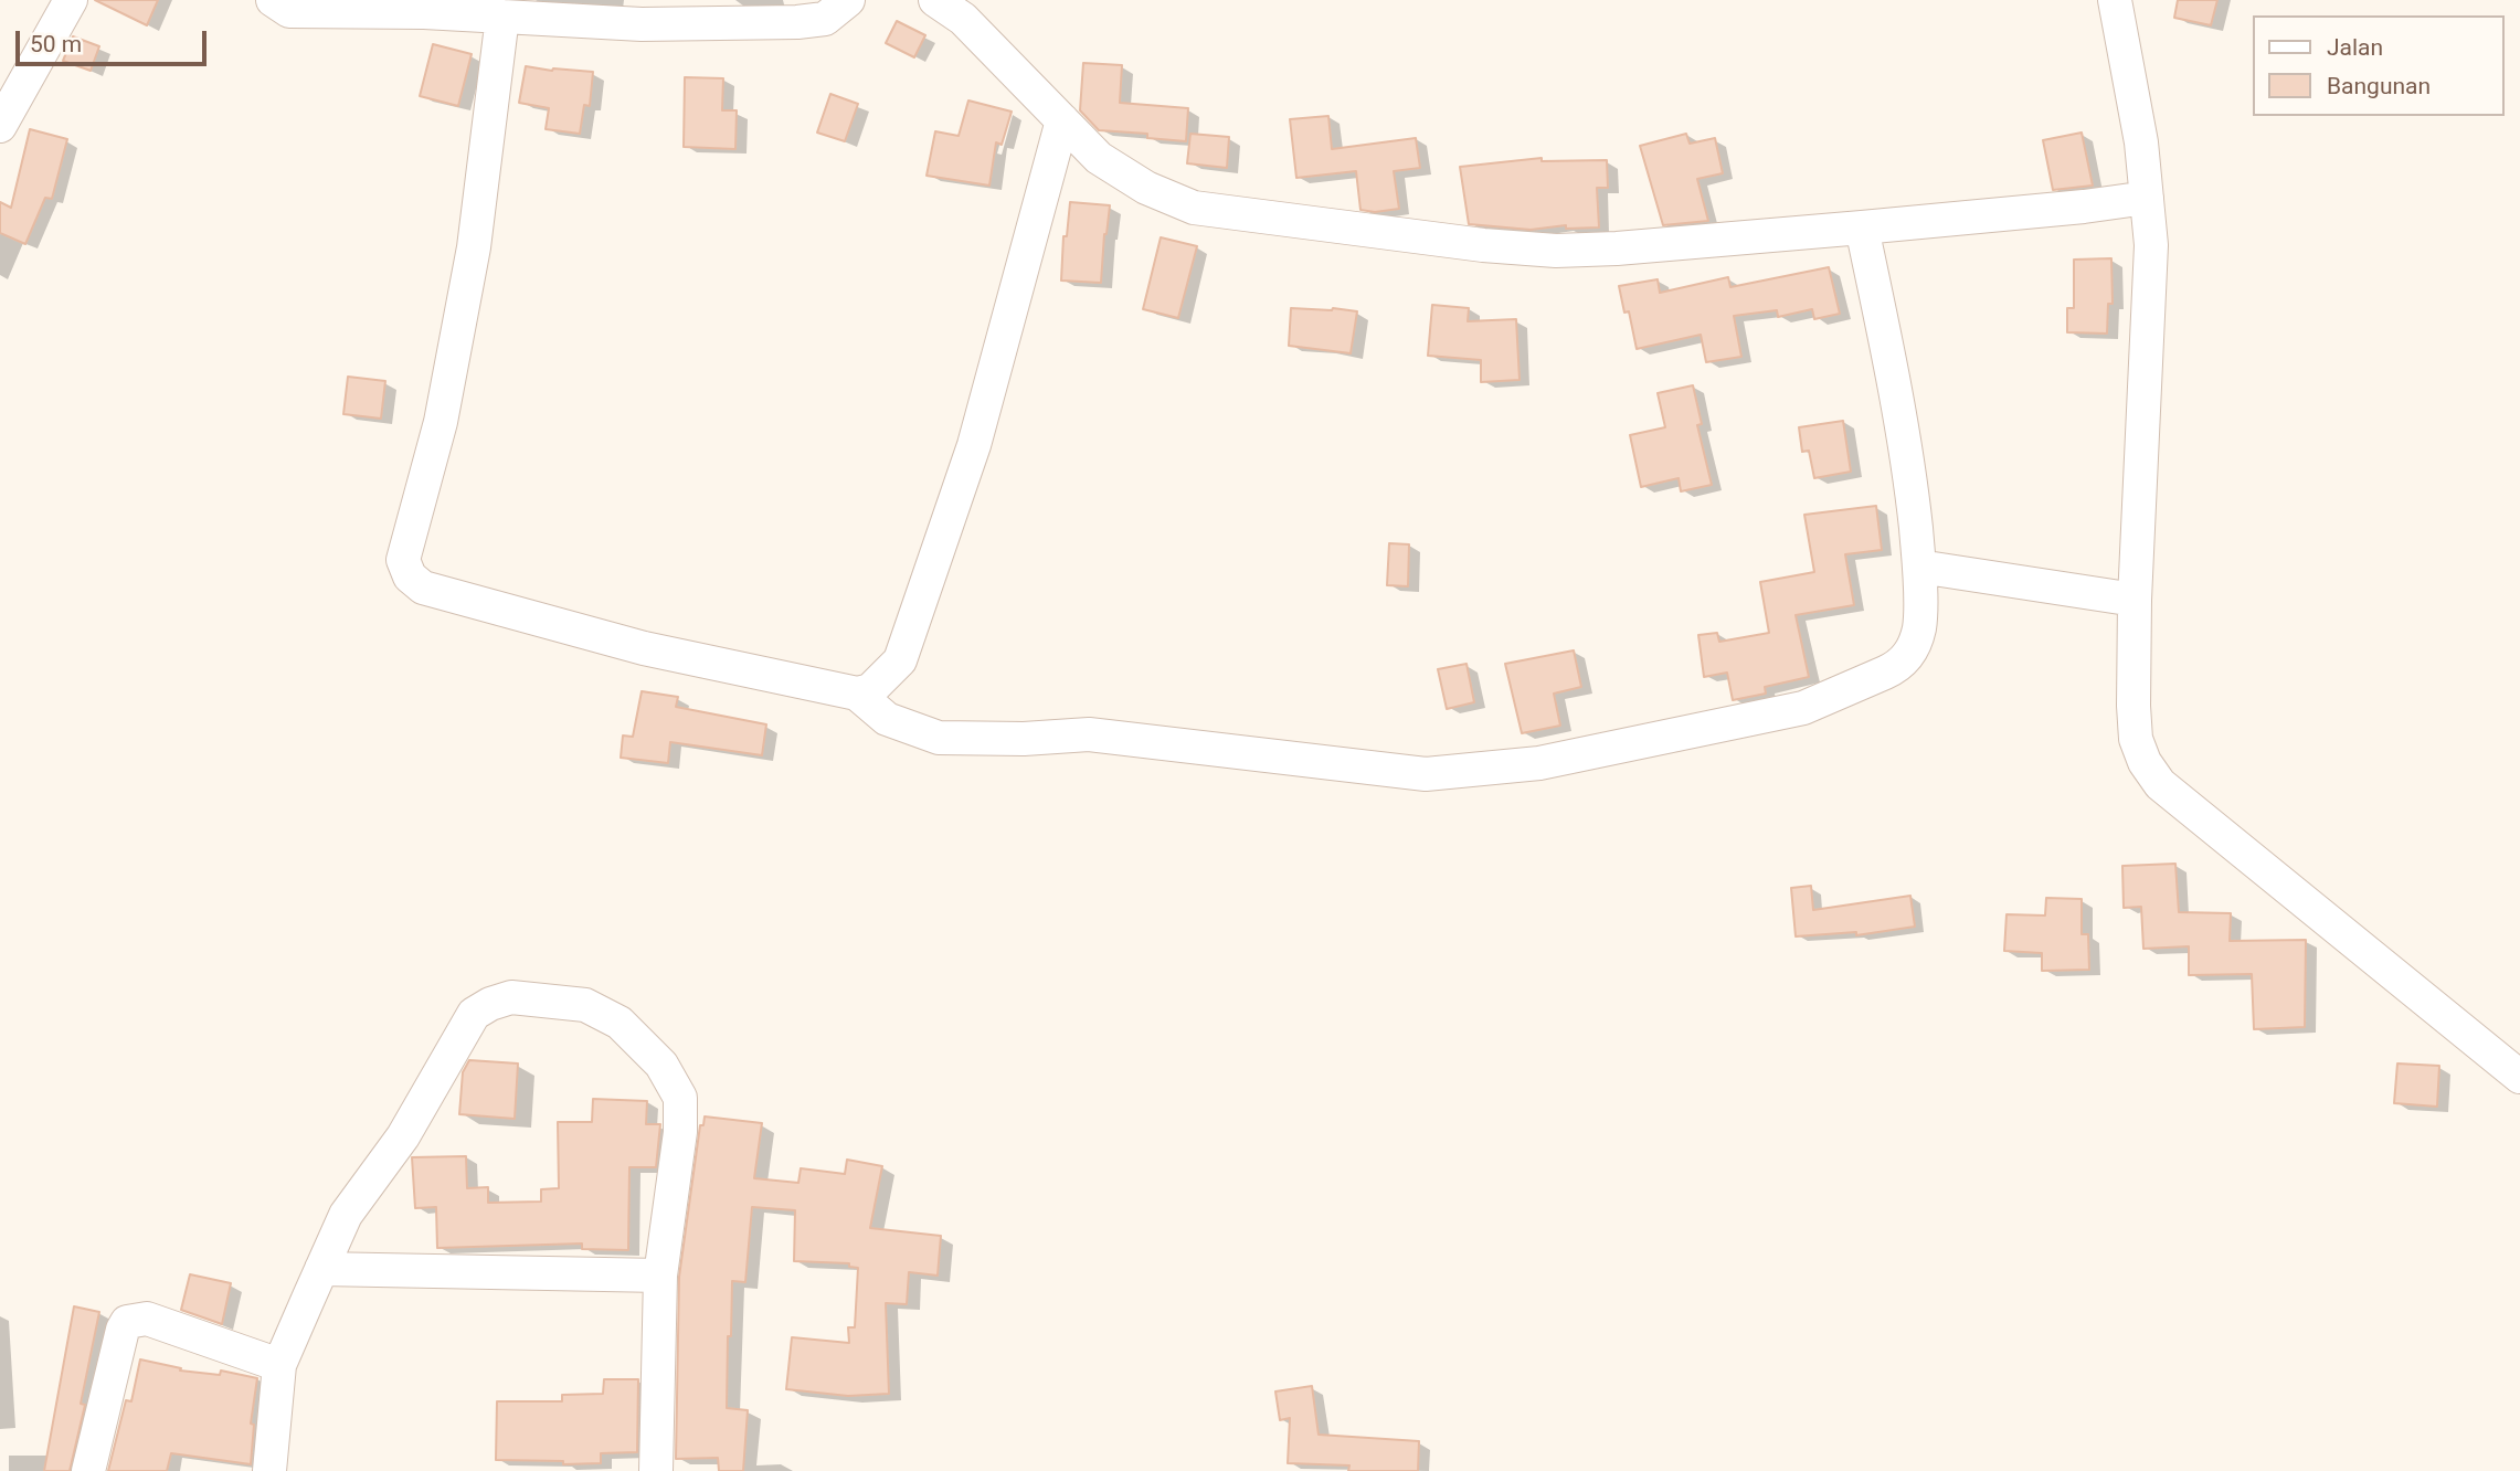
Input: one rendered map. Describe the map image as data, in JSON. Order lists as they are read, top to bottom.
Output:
{
  "legend": ["Jalan", "Bangunan"],
  "scale_bar": "50 m"
}
